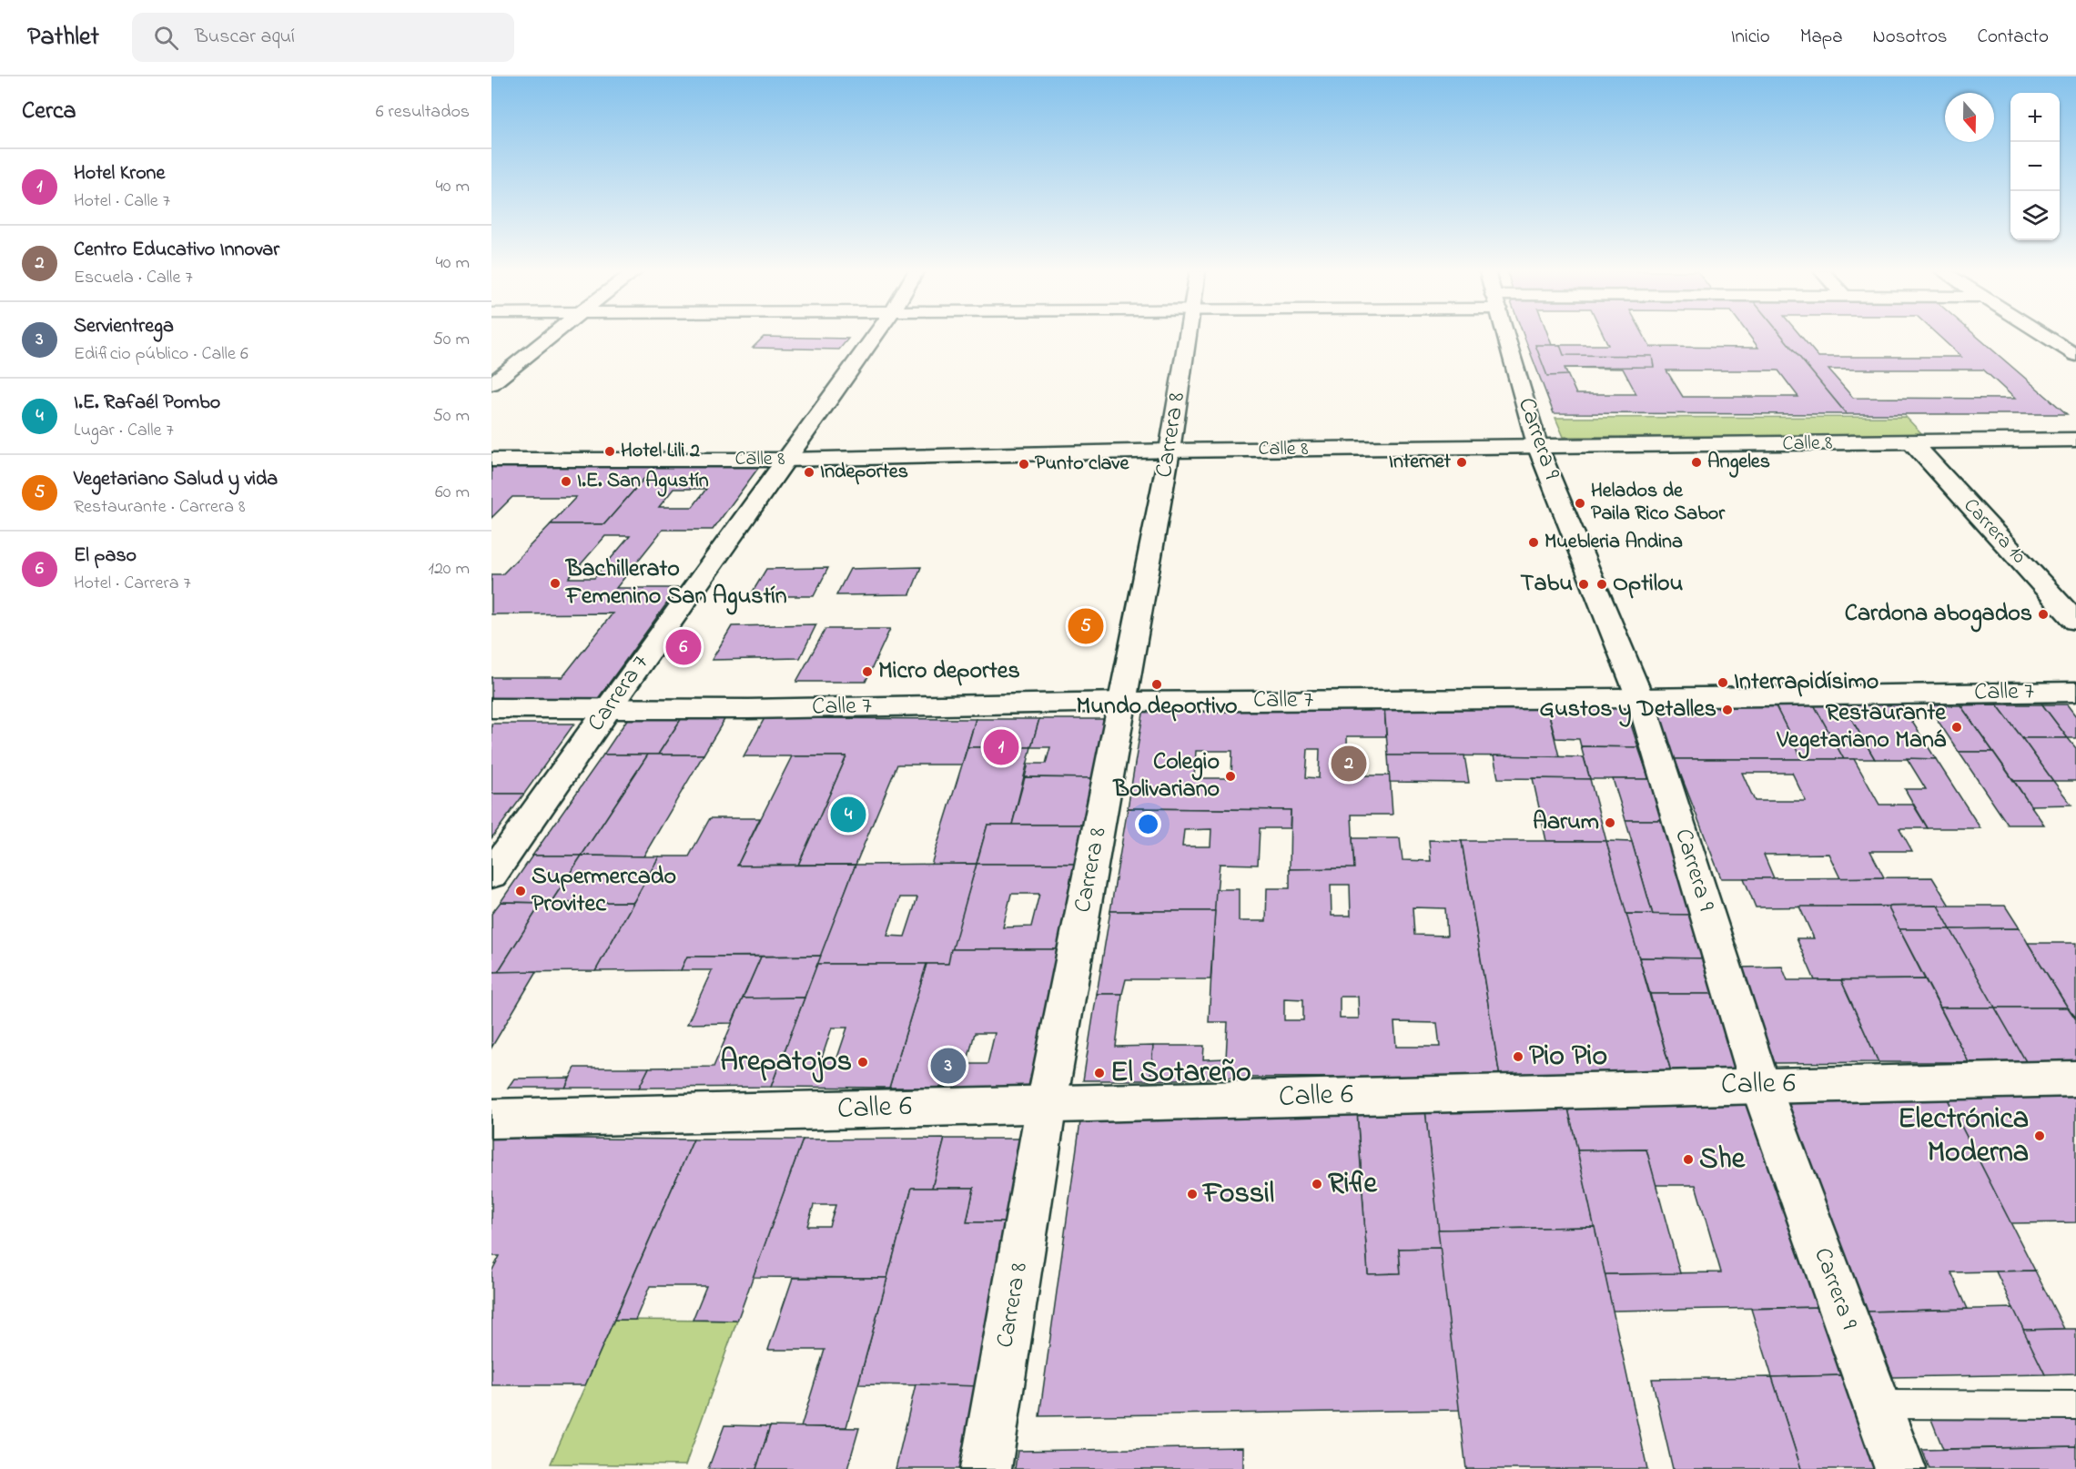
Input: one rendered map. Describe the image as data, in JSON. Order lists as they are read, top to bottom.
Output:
{
  "streets": {
    "street": [
      "Carrera 8",
      "Carrera 9",
      "Calle 8",
      "Carrera 10",
      "Calle 7",
      "Carrera 7",
      "Calle 6"
    ]
  },
  "crossings": [
    ["Carrera 8", "Calle 8"],
    ["Carrera 8", "Calle 7"],
    ["Carrera 8", "Calle 6"],
    ["Carrera 9", "Calle 8"],
    ["Carrera 9", "Calle 7"],
    ["Carrera 9", "Calle 6"],
    ["Calle 8", "Carrera 10"],
    ["Calle 8", "Carrera 7"],
    ["Calle 7", "Carrera 7"]
  ],
  "places": [
    "Hotel Lili 2",
    "Internet",
    "Angeles",
    "Punto clave",
    "Indeportes",
    "I.E. San Agustín",
    "Helados de Paila Rico Sabor",
    "Muebleria Andina",
    "Bachillerato Femenino San Agustín",
    "Tabu",
    "Optilou",
    "Cardona abogados",
    "Micro deportes",
    "Interrapidísimo",
    "Mundo deportivo",
    "Gustos y Detalles",
    "Restaurante Vegetariano Maná",
    "Colegio Bolivariano",
    "Aarum",
    "Supermercado Provitec",
    "Pio Pio",
    "Arepatojos",
    "El Sotareño",
    "Electrónica Moderna",
    "She",
    "Rifle",
    "Fossil"
  ],
  "north": "bottom",
  "page": {
    "header": "Pathlet",
    "search": "Buscar aquí",
    "nav": [
      "Inicio",
      "Mapa",
      "Nosotros",
      "Contacto"
    ],
    "heading": ["Cerca", "6 resultados"],
    "map_buttons": ["+", "−"],
    "list": [
      {
        "mark": "1",
        "name": "Hotel Krone",
        "note": "Hotel · Calle 7",
        "value": "40 m"
      },
      {
        "mark": "2",
        "name": "Centro Educativo Innovar",
        "note": "Escuela · Calle 7",
        "value": "40 m"
      },
      {
        "mark": "3",
        "name": "Servientrega",
        "note": "Edificio público · Calle 6",
        "value": "50 m"
      },
      {
        "mark": "4",
        "name": "I.E. Rafaél Pombo",
        "note": "Lugar · Calle 7",
        "value": "50 m"
      },
      {
        "mark": "5",
        "name": "Vegetariano Salud y vida",
        "note": "Restaurante · Carrera 8",
        "value": "60 m"
      },
      {
        "mark": "6",
        "name": "El paso",
        "note": "Hotel · Carrera 7",
        "value": "120 m"
      }
    ],
    "pins": [
      "5",
      "6",
      "1",
      "2",
      "4",
      "3"
    ]
  }
}
